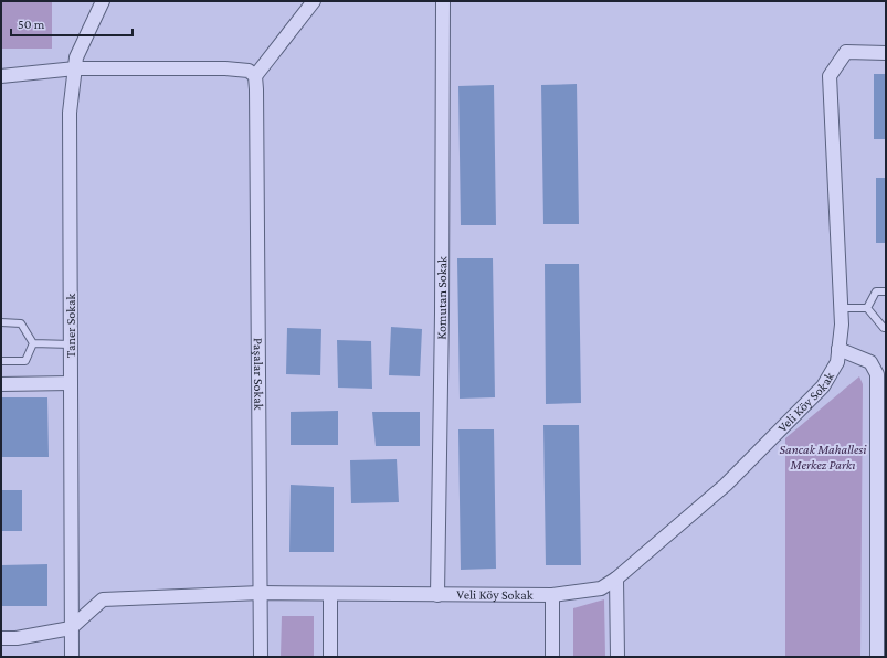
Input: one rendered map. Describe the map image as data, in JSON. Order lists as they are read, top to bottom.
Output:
{
  "streets": {
    "street": [
      "Komutan Sokak",
      "Taner Sokak",
      "Paşalar Sokak",
      "Veli Köy Sokak"
    ]
  },
  "crossings": [
    ["Komutan Sokak", "Veli Köy Sokak"],
    ["Taner Sokak", "Veli Köy Sokak"],
    ["Paşalar Sokak", "Veli Köy Sokak"]
  ],
  "parks": ["Sancak Mahallesi Merkez Parkı"],
  "scale_bar": "50 m"
}
